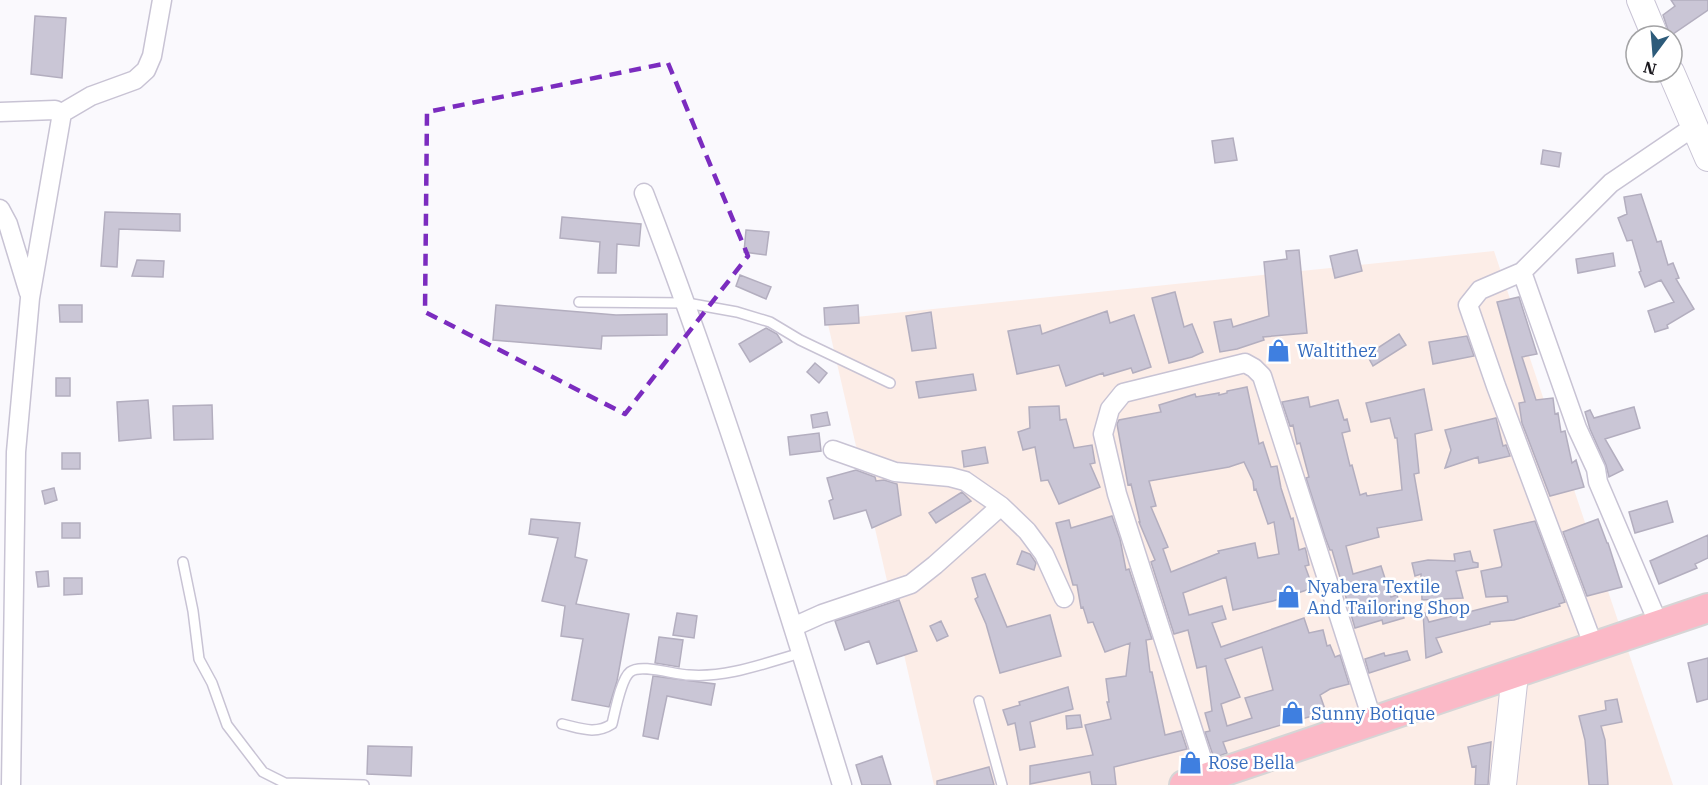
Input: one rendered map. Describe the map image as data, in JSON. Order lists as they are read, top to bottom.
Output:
{
  "places": {
    "shop": [
      "Waltithez",
      "Nyabera Textile And Tailoring Shop",
      "Sunny Botique",
      "Rose Bella"
    ]
  },
  "north": "bottom"
}
